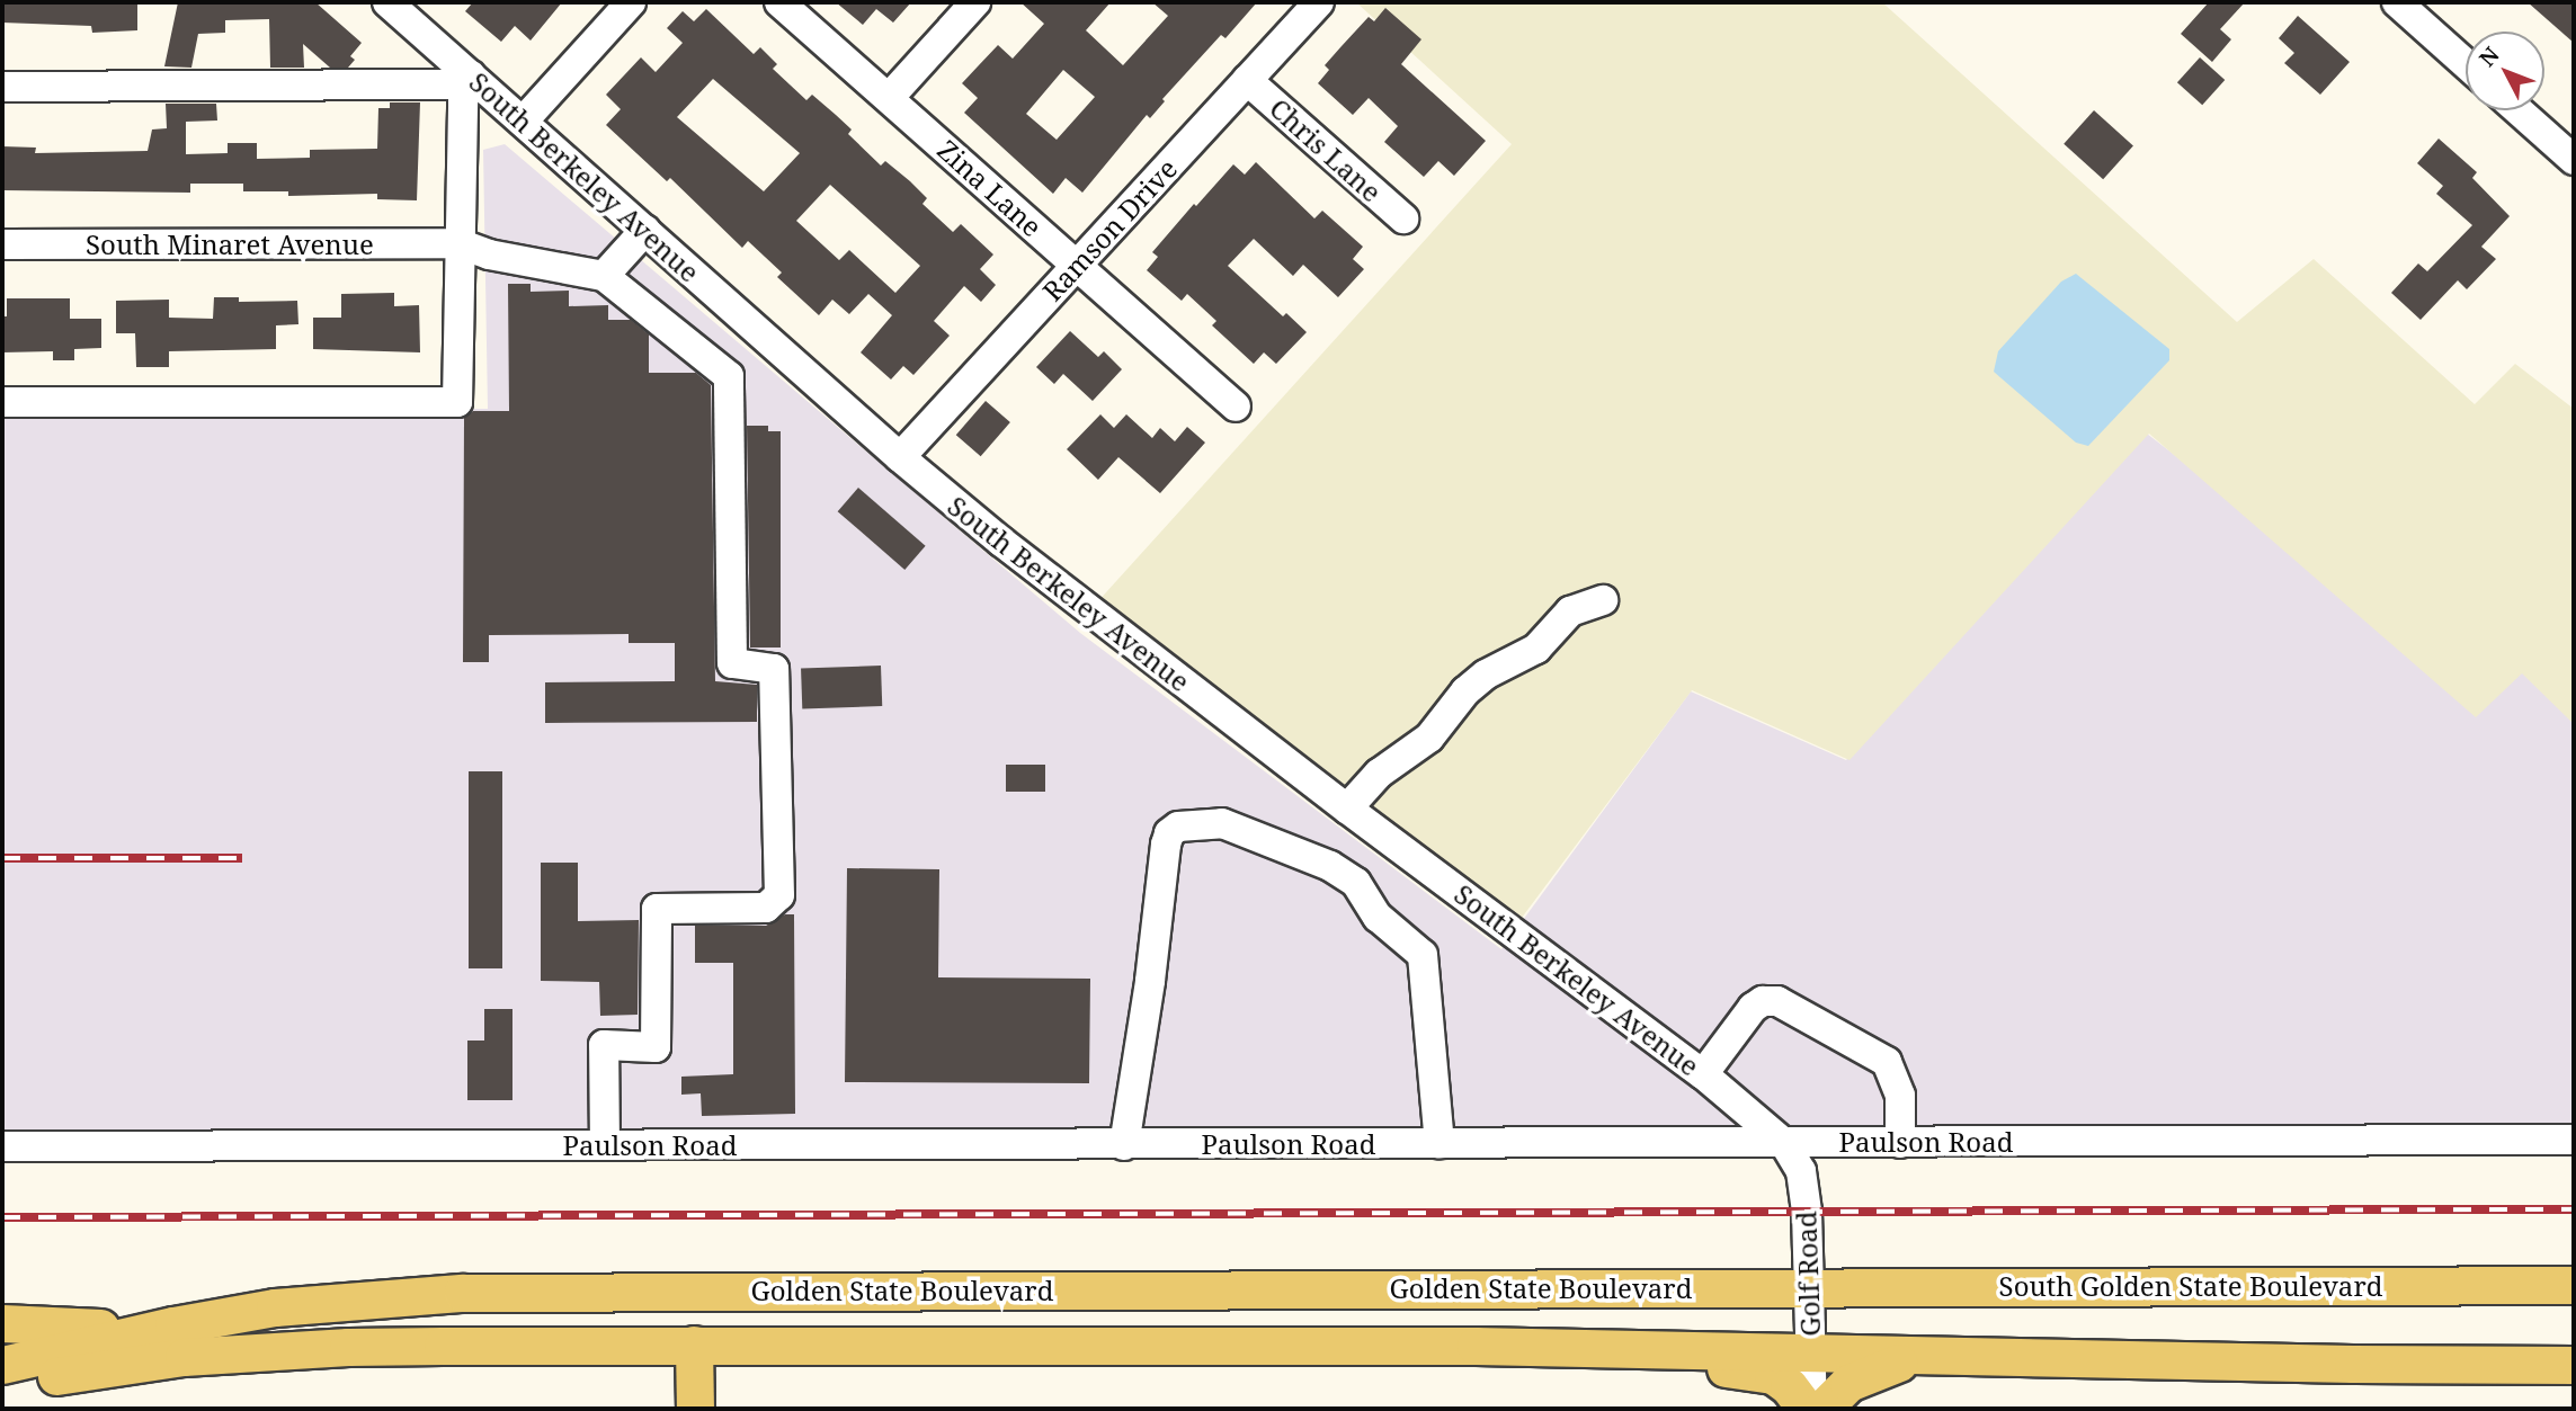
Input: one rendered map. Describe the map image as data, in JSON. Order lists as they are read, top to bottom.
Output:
{
  "streets": {
    "main road": ["South Golden State Boulevard", "Golden State Boulevard"],
    "street": [
      "Chris Lane",
      "South Berkeley Avenue",
      "Zina Lane",
      "Ramson Drive",
      "South Minaret Avenue",
      "Paulson Road",
      "Golf Road"
    ]
  },
  "crossings": [
    ["Chris Lane", "Ramson Drive"],
    ["South Berkeley Avenue", "Ramson Drive"],
    ["South Berkeley Avenue", "Paulson Road"],
    ["South Berkeley Avenue", "Golf Road"],
    ["Zina Lane", "Ramson Drive"],
    ["Paulson Road", "Golf Road"],
    ["Golf Road", "South Golden State Boulevard"],
    ["Golf Road", "Golden State Boulevard"],
    ["South Golden State Boulevard", "Golden State Boulevard"]
  ],
  "north": "top left"
}
